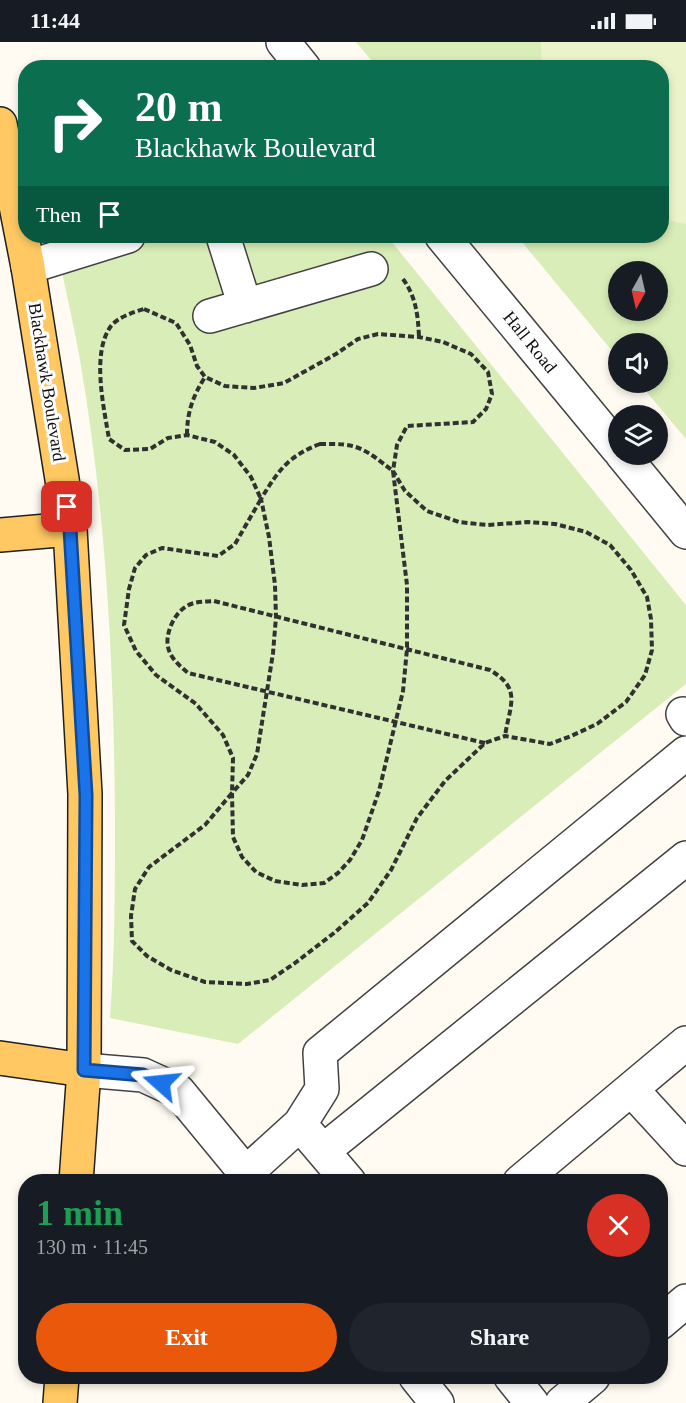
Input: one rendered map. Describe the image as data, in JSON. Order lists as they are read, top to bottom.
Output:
{
  "streets": {
    "main road": ["Blackhawk Boulevard"],
    "street": ["Hall Road"]
  },
  "north": "bottom",
  "page": {
    "status": "11:44",
    "turn": ["20 m", "Blackhawk Boulevard"],
    "then": "Then",
    "heading": ["1 min", "130 m · 11:45"],
    "buttons": ["Exit", "Share"]
  }
}
